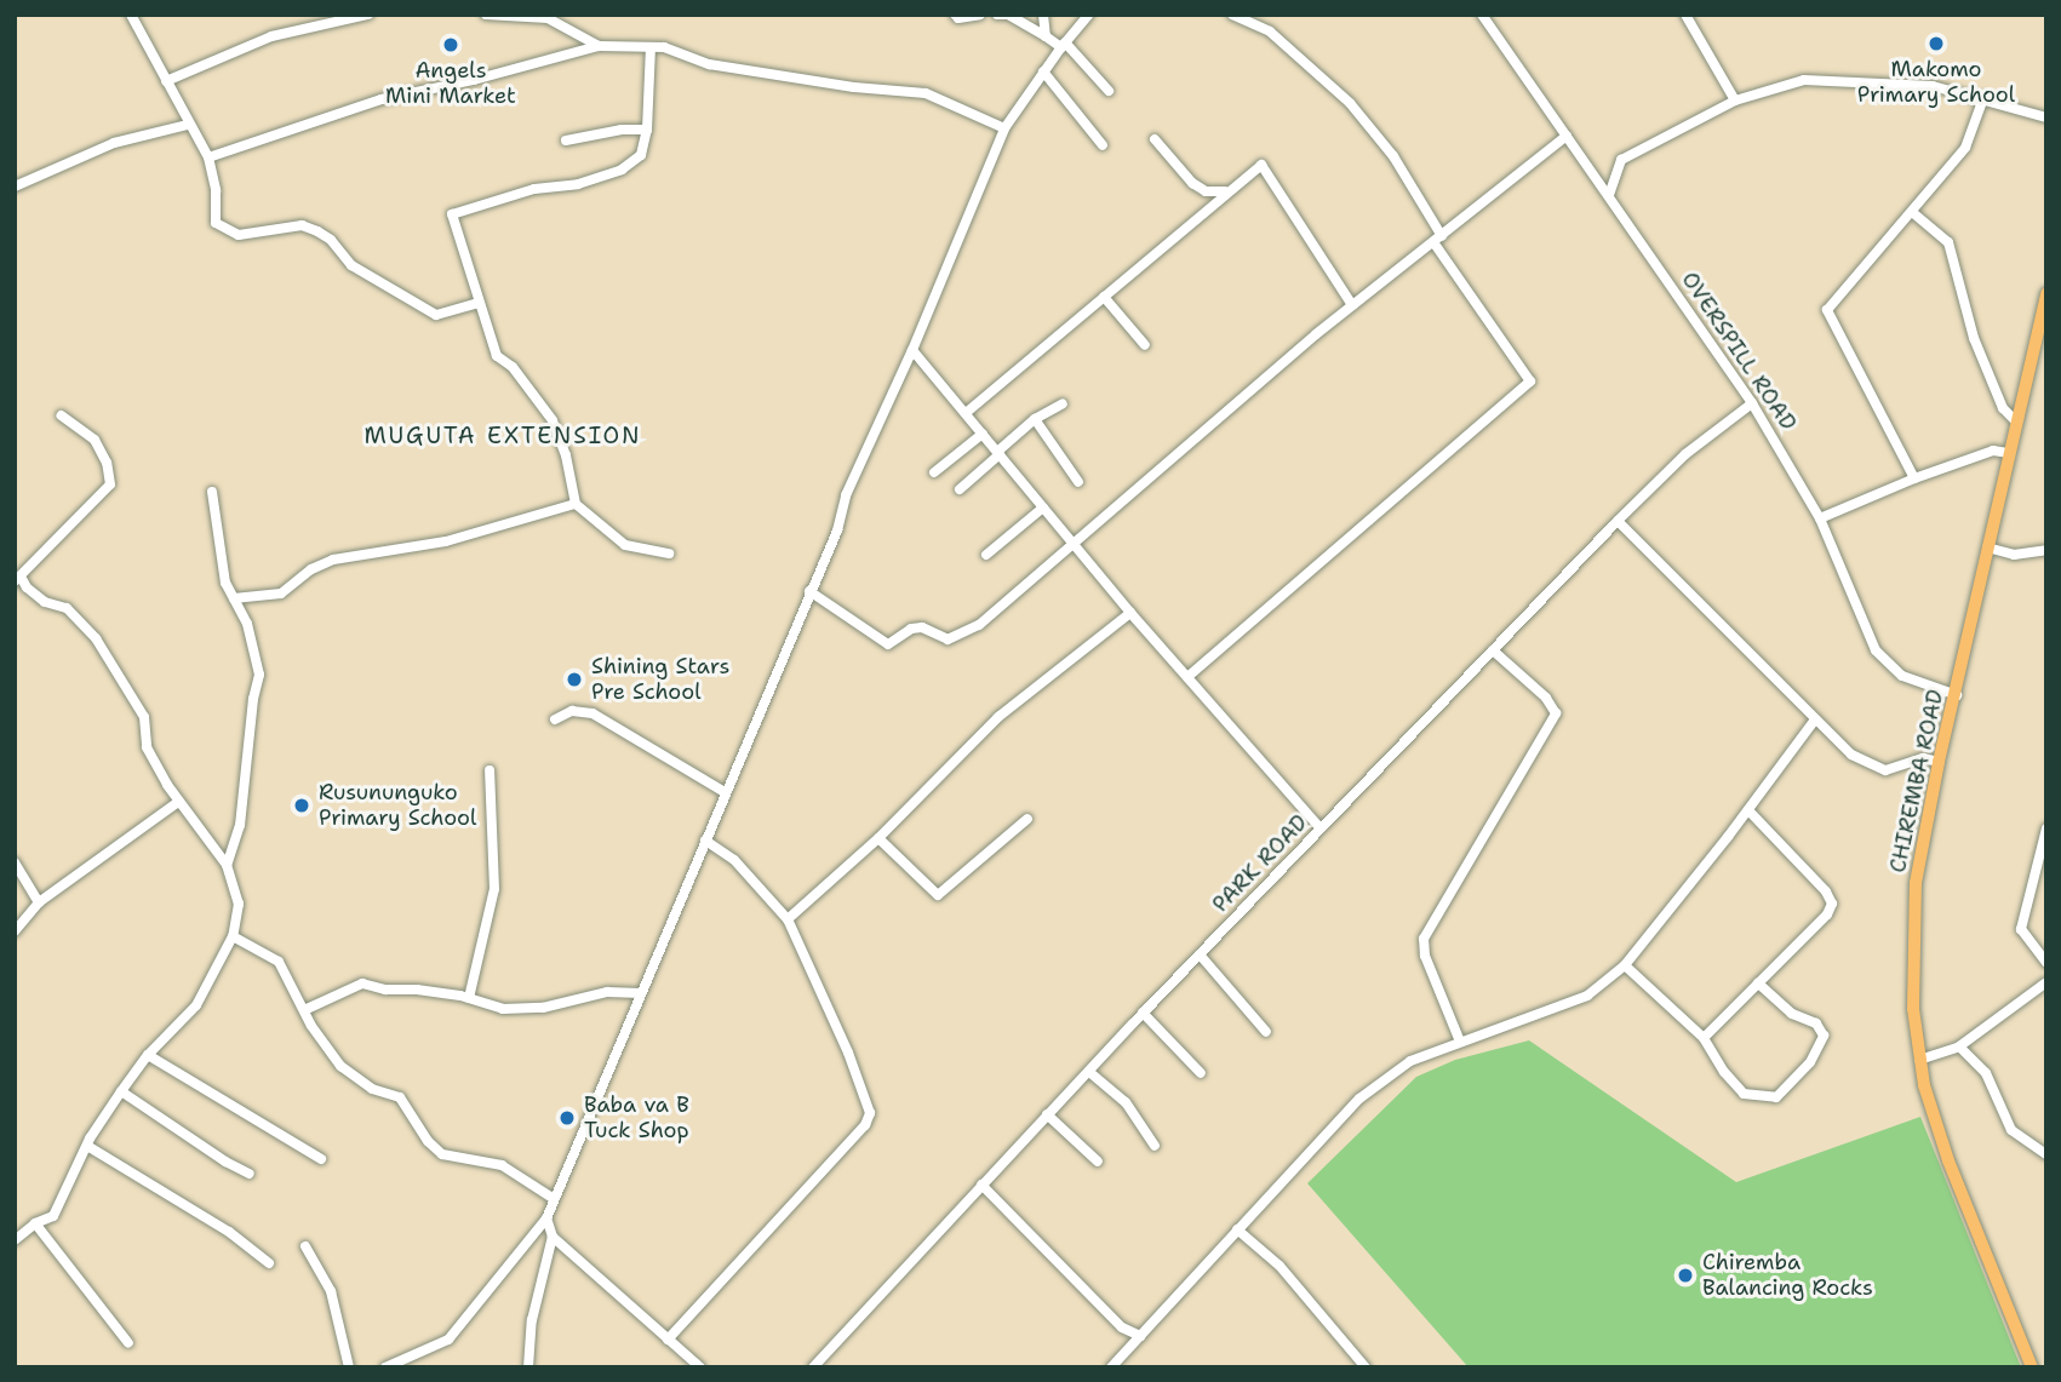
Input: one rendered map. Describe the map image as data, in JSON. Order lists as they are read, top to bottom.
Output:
{
  "streets": {
    "main road": ["CHIREMBA ROAD"],
    "street": ["OVERSPILL ROAD", "PARK ROAD"]
  },
  "crossings": [
    ["OVERSPILL ROAD", "CHIREMBA ROAD"],
    ["OVERSPILL ROAD", "PARK ROAD"]
  ],
  "districts": ["MUGUTA EXTENSION"],
  "places": [
    "Makomo Primary School",
    "Angels Mini Market",
    "Shining Stars Pre School",
    "Rusununguko Primary School",
    "Baba va B Tuck Shop",
    "Chiremba Balancing Rocks"
  ]
}
